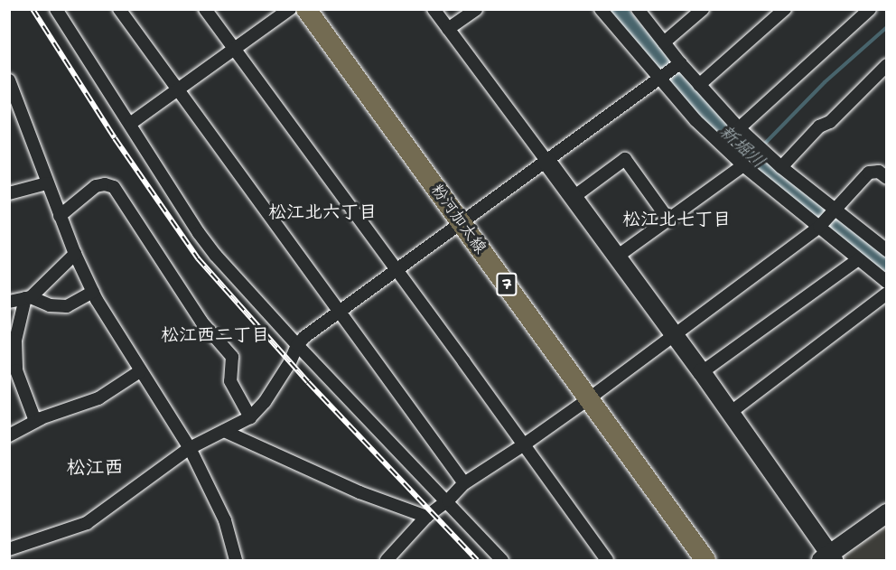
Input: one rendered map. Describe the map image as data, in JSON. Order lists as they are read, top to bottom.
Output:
{
  "streets": {
    "main road": ["粉河加太線", "7"]
  },
  "districts": [
    "松江北六丁目",
    "松江北七丁目",
    "松江西二丁目",
    "松江西"
  ],
  "water": ["新堀川"]
}
